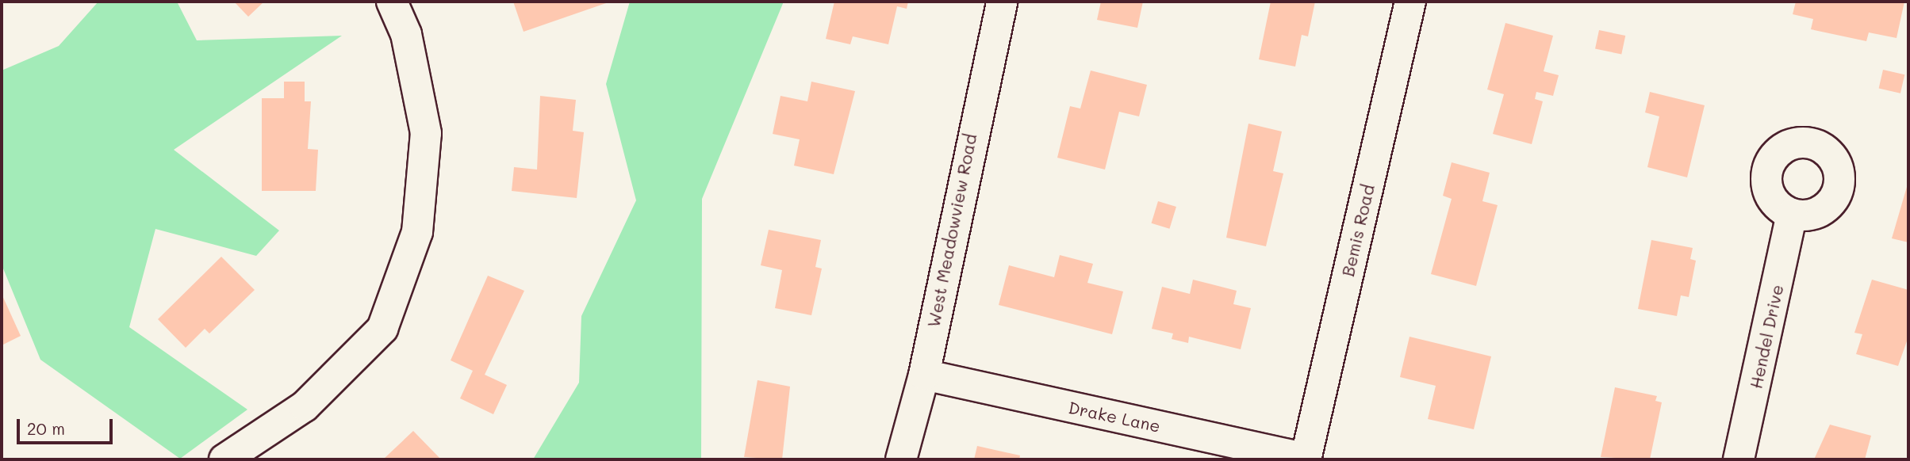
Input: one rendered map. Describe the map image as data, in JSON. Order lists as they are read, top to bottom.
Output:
{
  "streets": {
    "street": [
      "West Meadowview Road",
      "Bemis Road",
      "Hendel Drive",
      "Drake Lane"
    ]
  },
  "crossings": [
    ["West Meadowview Road", "Drake Lane"],
    ["Bemis Road", "Drake Lane"]
  ],
  "scale_bar": "20 m"
}
